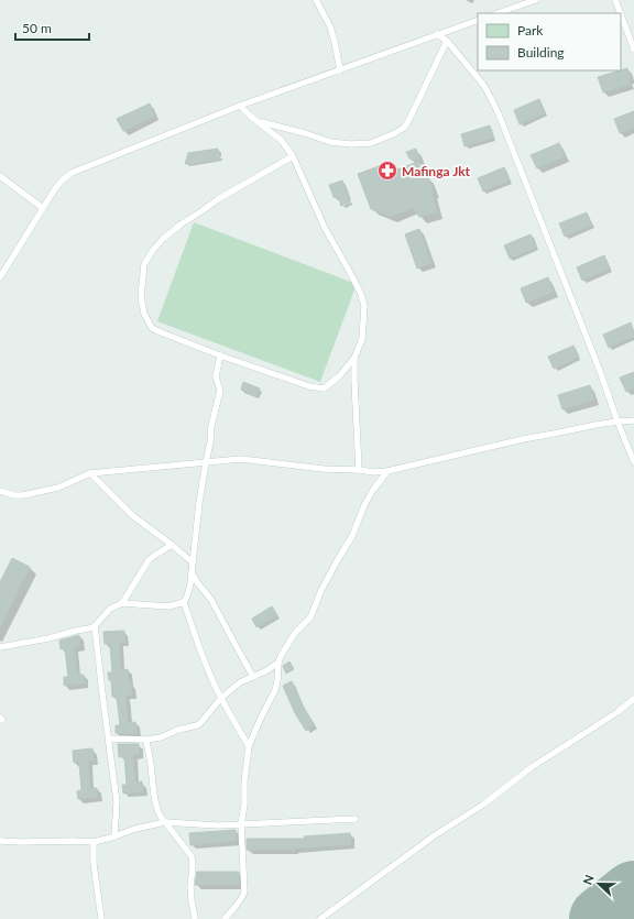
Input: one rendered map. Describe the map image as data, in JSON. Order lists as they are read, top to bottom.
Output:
{
  "places": {
    "pharmacy": ["Mafinga Jkt"]
  },
  "legend": ["Park", "Building"],
  "scale_bar": "50 m",
  "north": "left"
}
